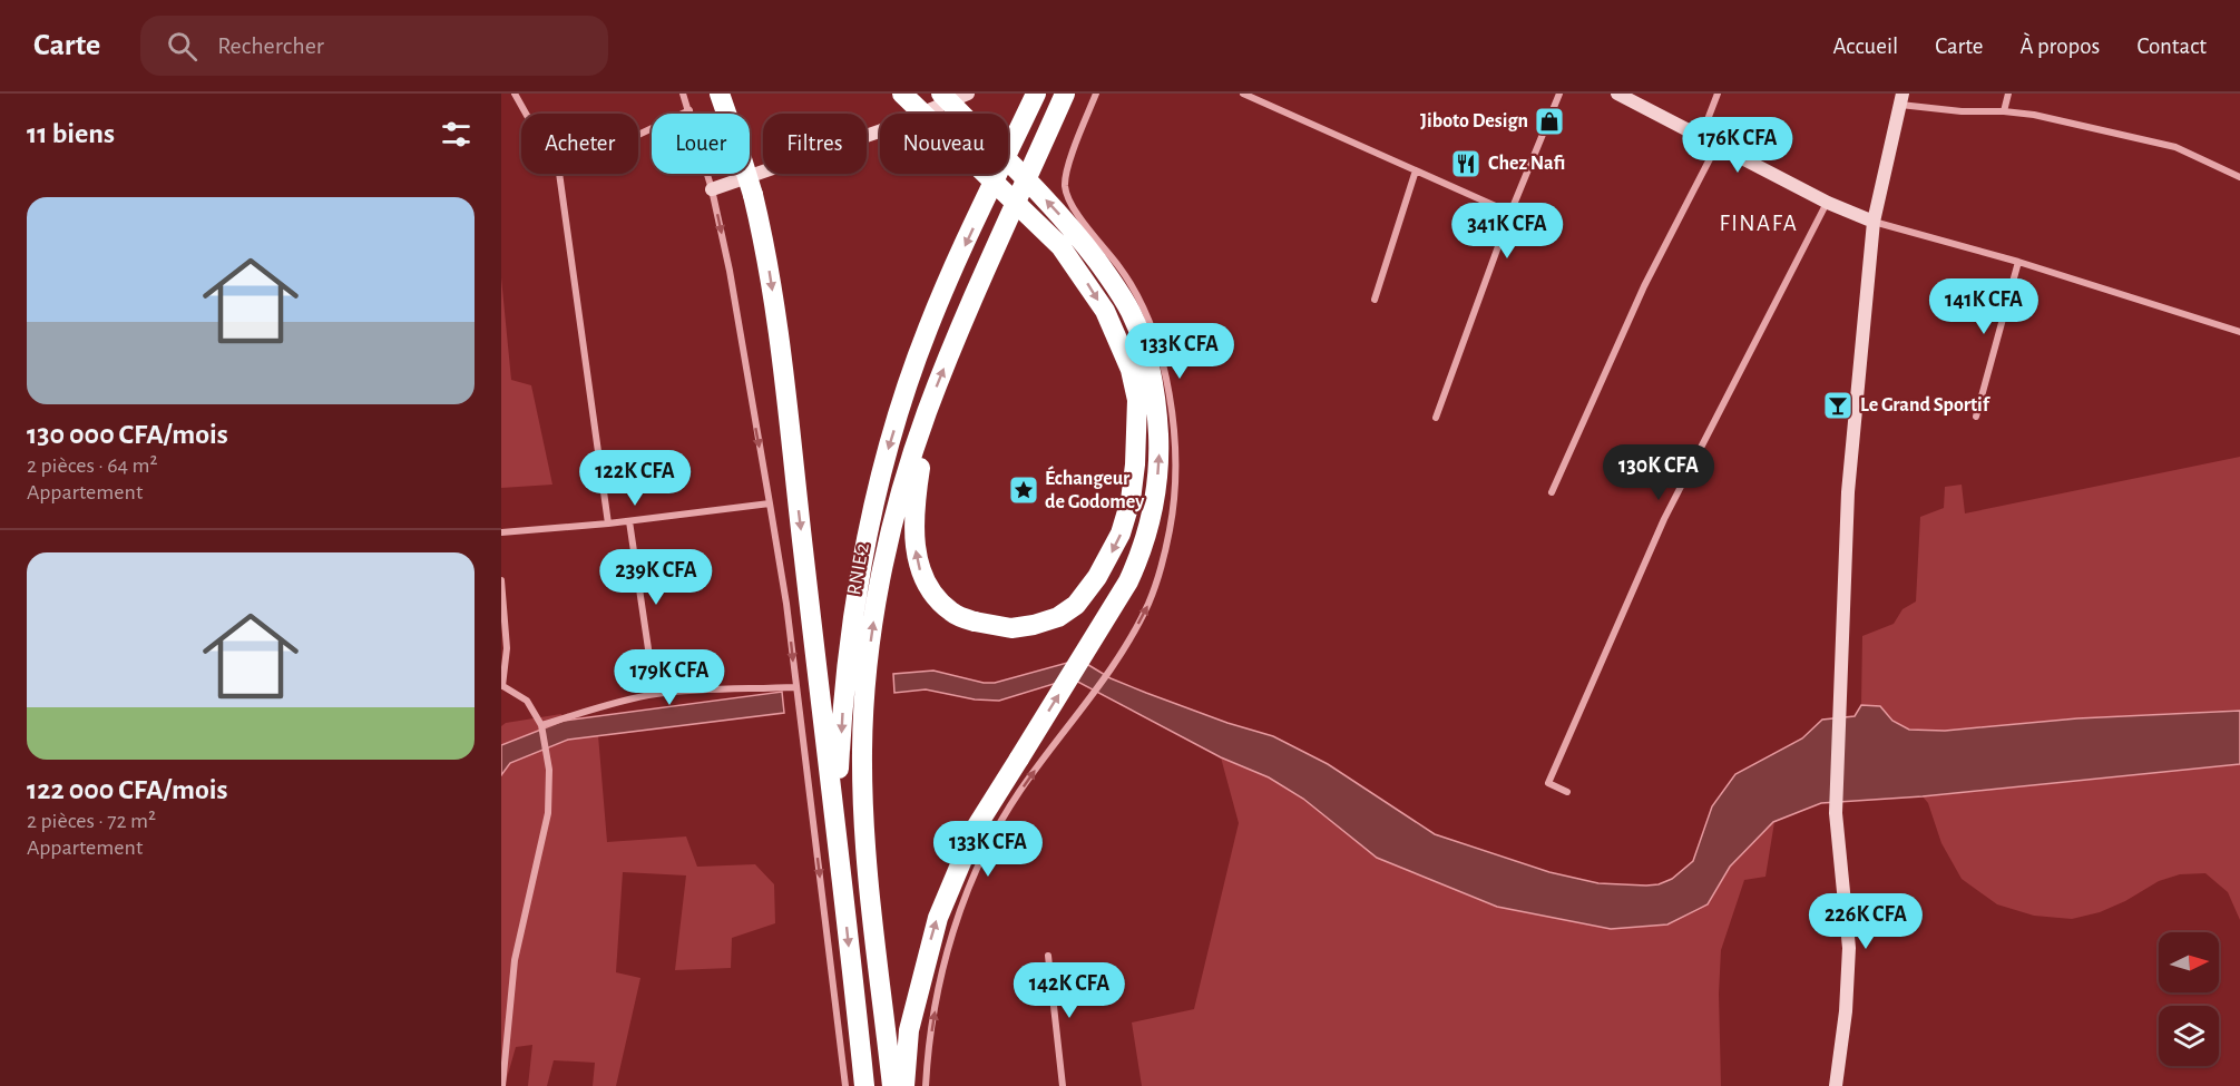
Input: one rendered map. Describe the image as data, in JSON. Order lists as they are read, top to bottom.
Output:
{
  "streets": {
    "highway": ["RNIE 2"]
  },
  "districts": ["FINAFA"],
  "places": {
    "shop": ["Jiboto Design"],
    "restaurant": ["Chez Nafi"],
    "bar": ["Le Grand Sportif"],
    "place": ["Échangeur de Godomey"]
  },
  "north": "right",
  "page": {
    "header": "Carte",
    "search": "Rechercher",
    "nav": [
      "Accueil",
      "Carte",
      "À propos",
      "Contact"
    ],
    "heading": "11 biens",
    "chip": [
      "Acheter",
      "Louer",
      "Filtres",
      "Nouveau"
    ],
    "price": [
      "176K CFA",
      "341K CFA",
      "141K CFA",
      "133K CFA",
      "130K CFA",
      "122K CFA",
      "239K CFA",
      "179K CFA",
      "133K CFA",
      "226K CFA",
      "142K CFA"
    ],
    "list": [
      {
        "name": "130 000 CFA/mois",
        "note": "2 pièces · 64 m² · Appartement"
      },
      {
        "name": "122 000 CFA/mois",
        "note": "2 pièces · 72 m² · Appartement"
      }
    ]
  }
}
